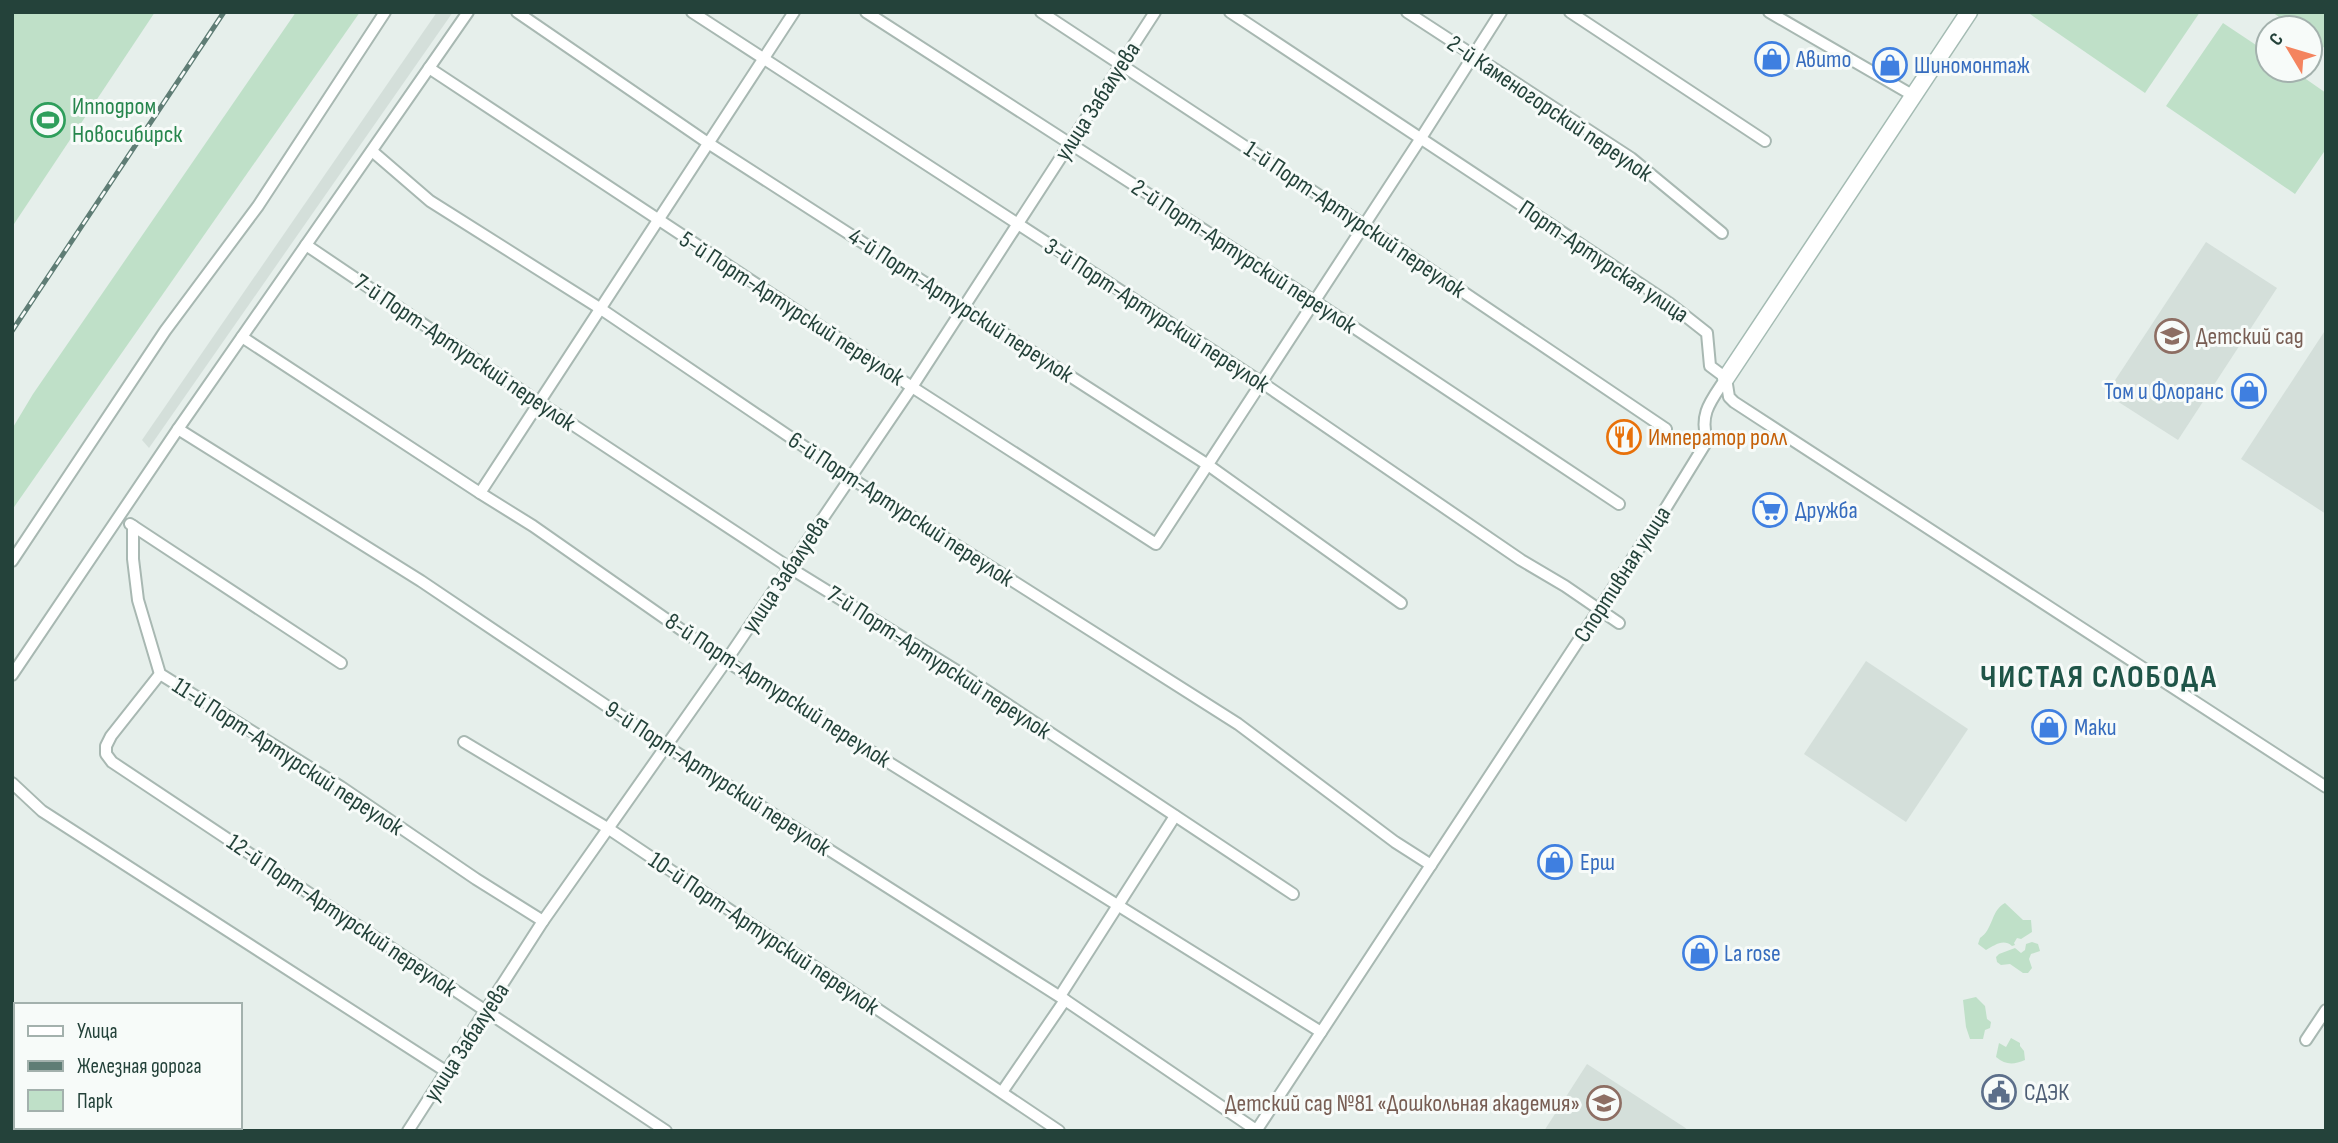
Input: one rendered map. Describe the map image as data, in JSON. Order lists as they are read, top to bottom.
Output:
{
  "streets": {
    "street": [
      "улица Забалуева",
      "2-й Каменогорский переулок",
      "1-й Порт-Артурский переулок",
      "2-й Порт-Артурский переулок",
      "Порт-Артурская улица",
      "4-й Порт-Артурский переулок",
      "5-й Порт-Артурский переулок",
      "3-й Порт-Артурский переулок",
      "7-й Порт-Артурский переулок",
      "6-й Порт-Артурский переулок",
      "Спортивная улица",
      "8-й Порт-Артурский переулок",
      "11-й Порт-Артурский переулок",
      "9-й Порт-Артурский переулок",
      "12-й Порт-Артурский переулок",
      "10-й Порт-Артурский переулок"
    ]
  },
  "crossings": [
    ["улица Забалуева", "1-й Порт-Артурский переулок"],
    ["улица Забалуева", "2-й Порт-Артурский переулок"],
    ["улица Забалуева", "4-й Порт-Артурский переулок"],
    ["улица Забалуева", "5-й Порт-Артурский переулок"],
    ["улица Забалуева", "3-й Порт-Артурский переулок"],
    ["улица Забалуева", "7-й Порт-Артурский переулок"],
    ["улица Забалуева", "6-й Порт-Артурский переулок"],
    ["улица Забалуева", "8-й Порт-Артурский переулок"],
    ["улица Забалуева", "11-й Порт-Артурский переулок"],
    ["улица Забалуева", "9-й Порт-Артурский переулок"],
    ["улица Забалуева", "12-й Порт-Артурский переулок"],
    ["улица Забалуева", "10-й Порт-Артурский переулок"],
    ["Порт-Артурская улица", "Спортивная улица"],
    ["4-й Порт-Артурский переулок", "5-й Порт-Артурский переулок"],
    ["3-й Порт-Артурский переулок", "Спортивная улица"],
    ["6-й Порт-Артурский переулок", "Спортивная улица"],
    ["Спортивная улица", "8-й Порт-Артурский переулок"],
    ["Спортивная улица", "9-й Порт-Артурский переулок"],
    ["11-й Порт-Артурский переулок", "12-й Порт-Артурский переулок"]
  ],
  "districts": ["ЧИСТАЯ СЛОБОДА"],
  "places": {
    "shop": [
      "Авито",
      "Шиномонтаж",
      "Том и Флоранс",
      "Маки",
      "Ерш",
      "La rose"
    ],
    "sports": ["Ипподром Новосибирск"],
    "school or university": ["Детский сад", "Детский сад №81 «Дошкольная академия»"],
    "restaurant": ["Император ролл"],
    "supermarket": ["Дружба"],
    "public building": ["СДЭК"]
  },
  "legend": ["Улица", "Железная дорога", "Парк"],
  "north": "top left"
}
